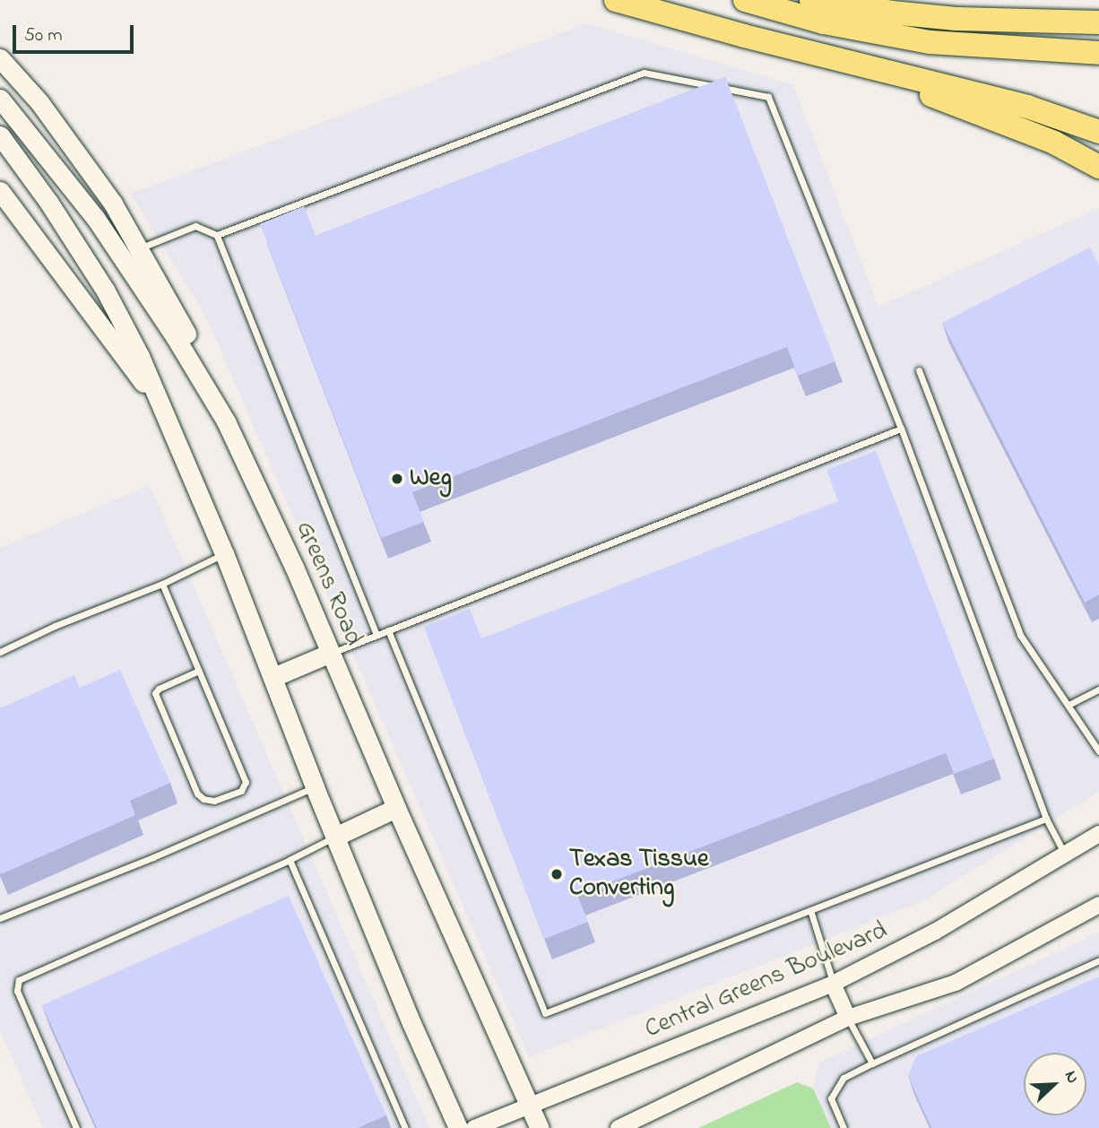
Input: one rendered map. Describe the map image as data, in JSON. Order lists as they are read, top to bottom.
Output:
{
  "streets": {
    "main road": ["Greens Road"],
    "street": ["Central Greens Boulevard"]
  },
  "crossings": [
    ["Greens Road", "Central Greens Boulevard"]
  ],
  "places": ["Weg", "Texas Tissue Converting"],
  "scale_bar": "50 m",
  "north": "top right"
}
